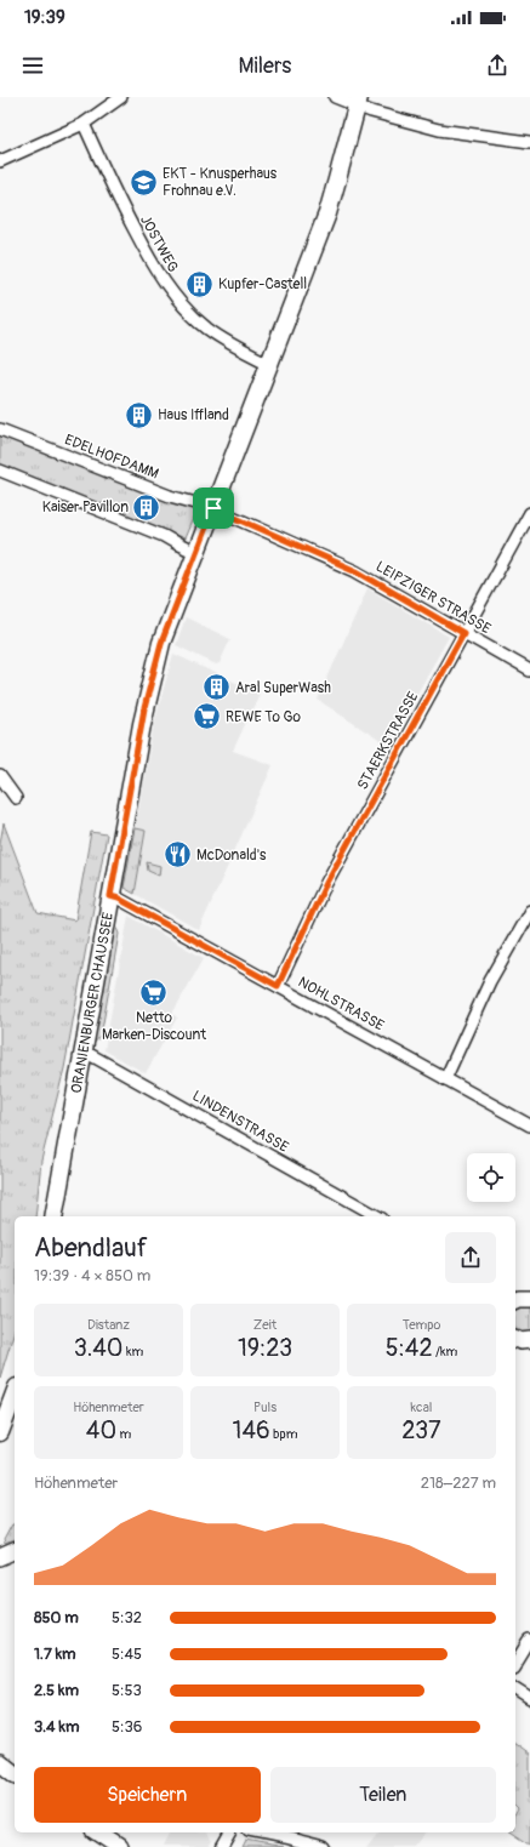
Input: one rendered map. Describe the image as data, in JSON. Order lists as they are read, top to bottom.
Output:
{
  "streets": {
    "main road": ["ORANIENBURGER CHAUSSEE"],
    "street": [
      "JOSTWEG",
      "EDELHOFDAMM",
      "LEIPZIGER STRASSE",
      "STAERKSTRASSE",
      "NOHLSTRASSE",
      "LINDENSTRASSE"
    ]
  },
  "crossings": [
    ["JOSTWEG", "ORANIENBURGER CHAUSSEE"],
    ["EDELHOFDAMM", "LEIPZIGER STRASSE"],
    ["EDELHOFDAMM", "ORANIENBURGER CHAUSSEE"],
    ["LEIPZIGER STRASSE", "STAERKSTRASSE"],
    ["LEIPZIGER STRASSE", "ORANIENBURGER CHAUSSEE"],
    ["STAERKSTRASSE", "NOHLSTRASSE"],
    ["ORANIENBURGER CHAUSSEE", "NOHLSTRASSE"],
    ["ORANIENBURGER CHAUSSEE", "LINDENSTRASSE"]
  ],
  "places": {
    "school or university": ["EKT - Knusperhaus Frohnau e.V."],
    "building": [
      "Kupfer-Castell",
      "Haus Iffland",
      "Kaiser Pavillon",
      "Aral SuperWash"
    ],
    "supermarket": ["REWE To Go", "Netto Marken-Discount"],
    "restaurant": ["McDonald's"]
  },
  "page": {
    "status": "19:39",
    "header": "Milers",
    "heading": ["Abendlauf", "19:39 · 4 × 850 m"],
    "stats": [
      ["Distanz", "3.40 km"],
      ["Zeit", "19:23"],
      ["Tempo", "5:42 /km"],
      ["Höhenmeter", "40 m"],
      ["Puls", "146 bpm"],
      ["kcal", "237"]
    ],
    "chart": ["Höhenmeter", "218–227 m"],
    "list": [
      {
        "name": "850 m",
        "note": "5:32"
      },
      {
        "name": "1.7 km",
        "note": "5:45"
      },
      {
        "name": "2.5 km",
        "note": "5:53"
      },
      {
        "name": "3.4 km",
        "note": "5:36"
      }
    ],
    "buttons": ["Speichern", "Teilen"]
  }
}
